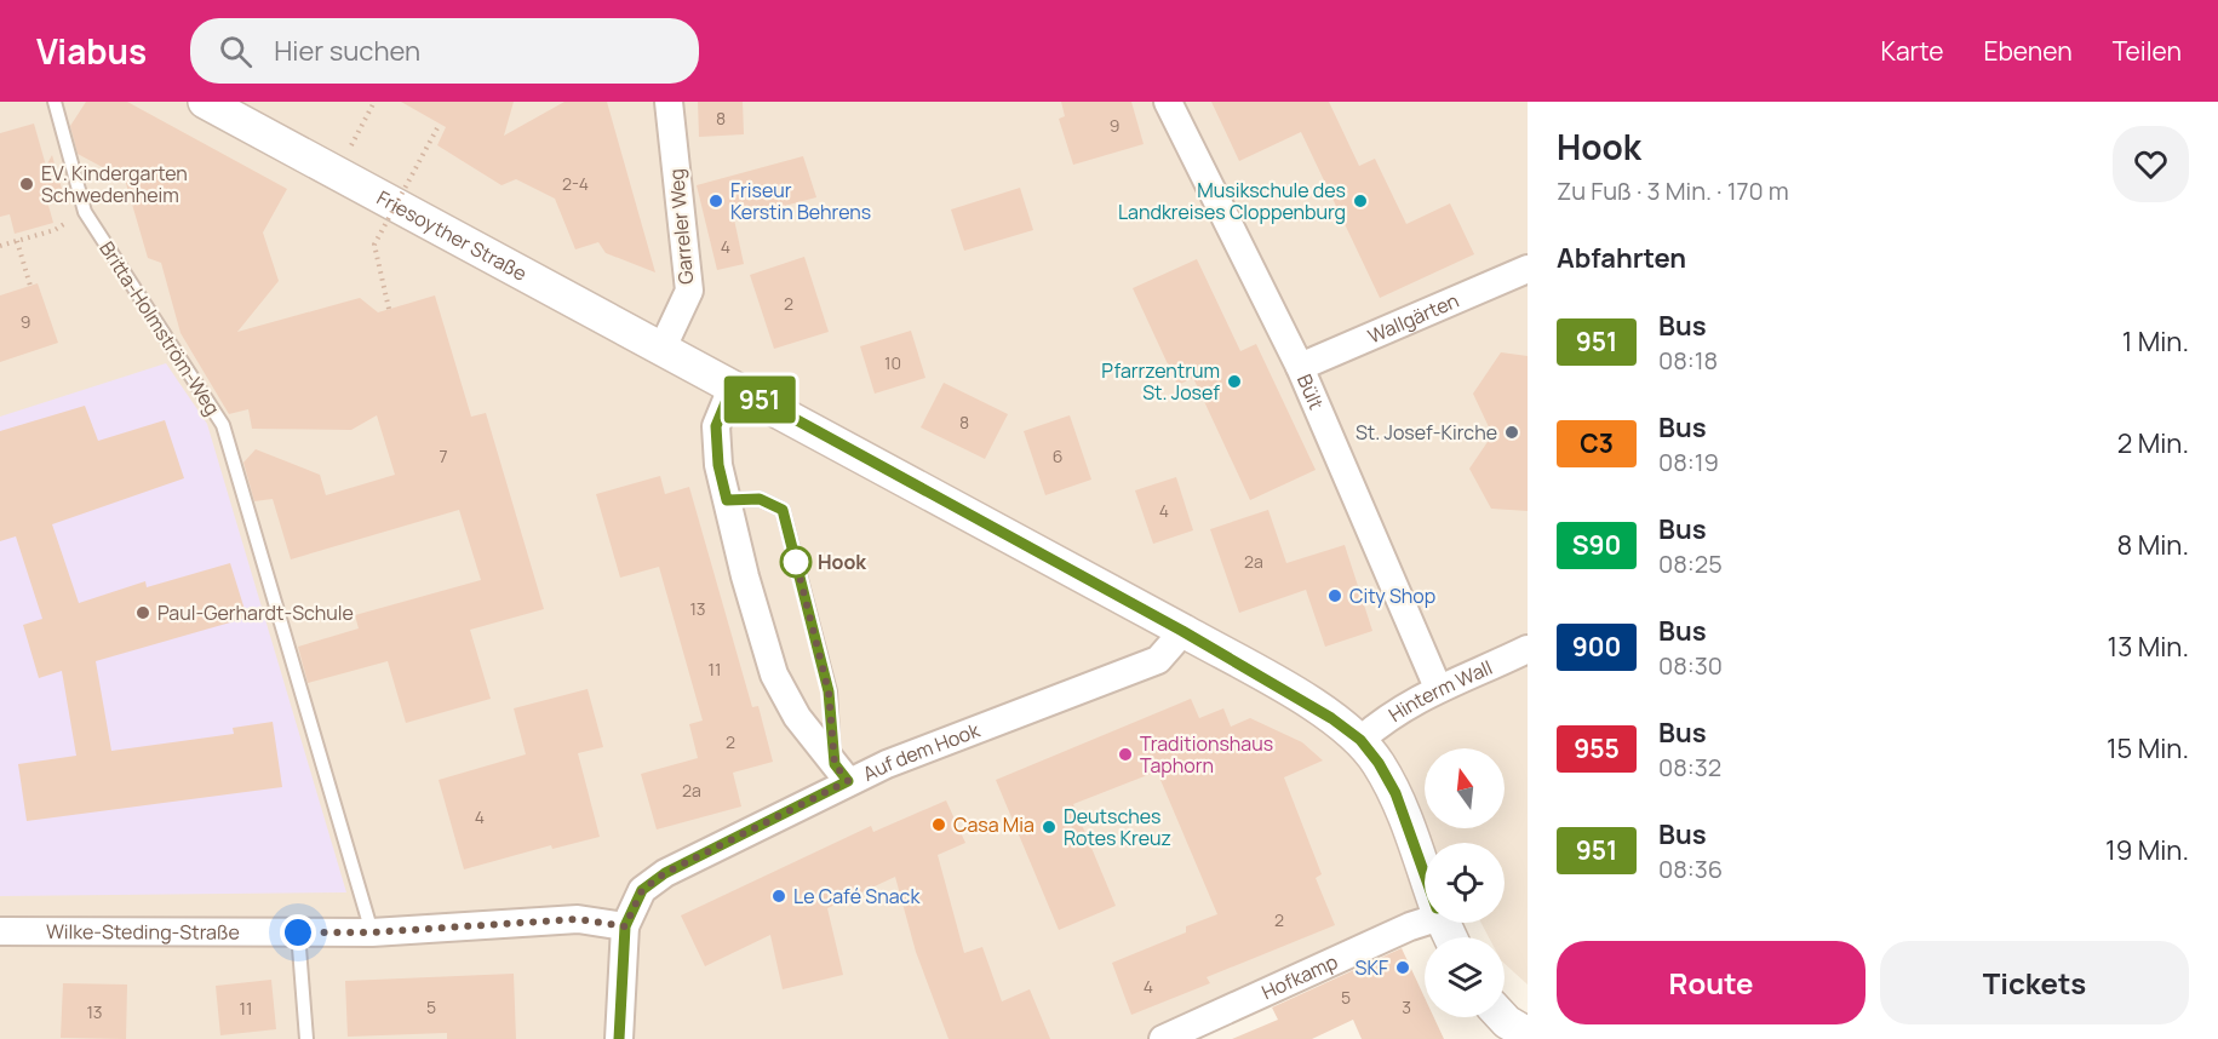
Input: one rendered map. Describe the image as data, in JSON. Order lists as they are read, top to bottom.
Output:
{
  "streets": {
    "street": [
      "Garreler Weg",
      "Friesoyther Straße",
      "Wallgärten",
      "Bült",
      "Hinterm Wall",
      "Auf dem Hook",
      "Wilke-Steding-Straße",
      "Hofkamp"
    ],
    "lane": ["Britta-Holmström-Weg"]
  },
  "crossings": [
    ["Garreler Weg", "Friesoyther Straße"],
    ["Friesoyther Straße", "Auf dem Hook"],
    ["Wallgärten", "Bült"],
    ["Britta-Holmström-Weg", "Wilke-Steding-Straße"],
    ["Bült", "Hinterm Wall"]
  ],
  "places": [
    "EV. Kindergarten Schwedenheim",
    "Friseur Kerstin Behrens",
    "Musikschule des Landkreises Cloppenburg",
    "Pfarrzentrum St. Josef",
    "St. Josef-Kirche",
    "Hook",
    "City Shop",
    "Paul-Gerhardt-Schule",
    "Traditionshaus Taphorn",
    "Casa Mia",
    "Deutsches Rotes Kreuz",
    "Le Café Snack",
    "SKF"
  ],
  "lines": ["bus line 951"],
  "house_numbers": [
    "8",
    "9",
    "2-4",
    "4",
    "2",
    "9",
    "10",
    "8",
    "7",
    "6",
    "4",
    "2a",
    "13",
    "11",
    "2",
    "2a",
    "4",
    "2",
    "4",
    "5",
    "5",
    "3",
    "11",
    "13"
  ],
  "north": "top",
  "page": {
    "header": "Viabus",
    "search": "Hier suchen",
    "nav": ["Karte", "Ebenen", "Teilen"],
    "on_map": "951",
    "heading": [
      ["Hook", "Zu Fuß · 3 Min. · 170 m"],
      "Abfahrten"
    ],
    "list": [
      {
        "mark": "951",
        "name": "Bus",
        "note": "08:18",
        "value": "1 Min."
      },
      {
        "mark": "C3",
        "name": "Bus",
        "note": "08:19",
        "value": "2 Min."
      },
      {
        "mark": "S90",
        "name": "Bus",
        "note": "08:25",
        "value": "8 Min."
      },
      {
        "mark": "900",
        "name": "Bus",
        "note": "08:30",
        "value": "13 Min."
      },
      {
        "mark": "955",
        "name": "Bus",
        "note": "08:32",
        "value": "15 Min."
      },
      {
        "mark": "951",
        "name": "Bus",
        "note": "08:36",
        "value": "19 Min."
      }
    ],
    "buttons": ["Route", "Tickets"]
  }
}
